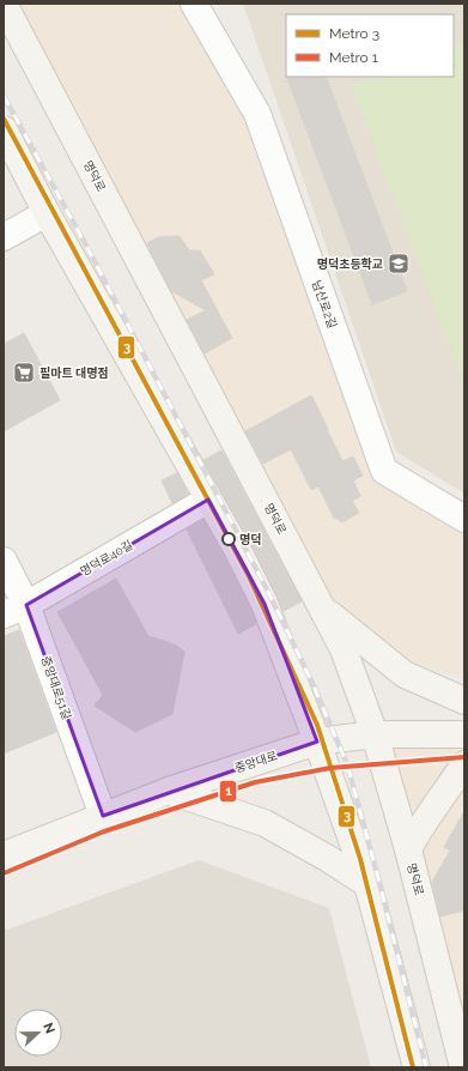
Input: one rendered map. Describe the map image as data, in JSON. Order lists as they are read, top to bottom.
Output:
{
  "streets": {
    "main road": ["명덕로", "중앙대로"],
    "street": ["남산로2길", "명덕로40길", "중앙대로51길"]
  },
  "crossings": [
    ["명덕로", "중앙대로"],
    ["명덕로40길", "중앙대로51길"],
    ["중앙대로51길", "중앙대로"]
  ],
  "places": {
    "school or university": ["명덕초등학교"],
    "supermarket": ["필마트 대명점"],
    "other": ["명덕"]
  },
  "lines": ["metro line 3", "metro line 1"],
  "legend": ["Metro 3", "Metro 1"],
  "north": "right"
}
